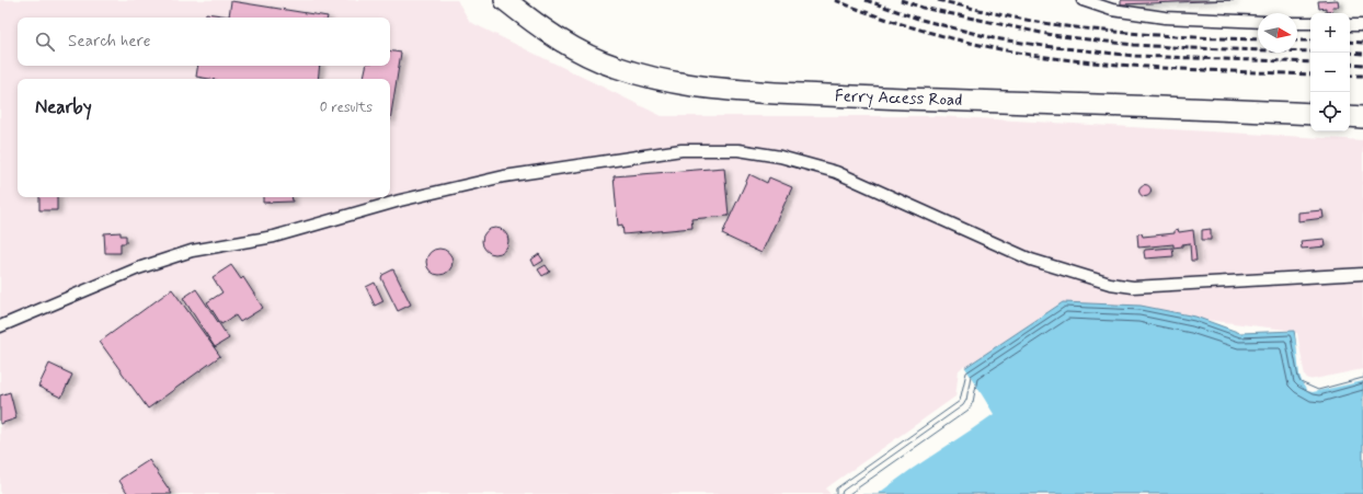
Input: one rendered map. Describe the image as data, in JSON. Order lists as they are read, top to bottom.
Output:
{
  "streets": {
    "street": ["Ferry Access Road"]
  },
  "north": "right",
  "page": {
    "map_buttons": ["+", "−"],
    "search": "Search here",
    "heading": ["Nearby", "0 results"]
  }
}
